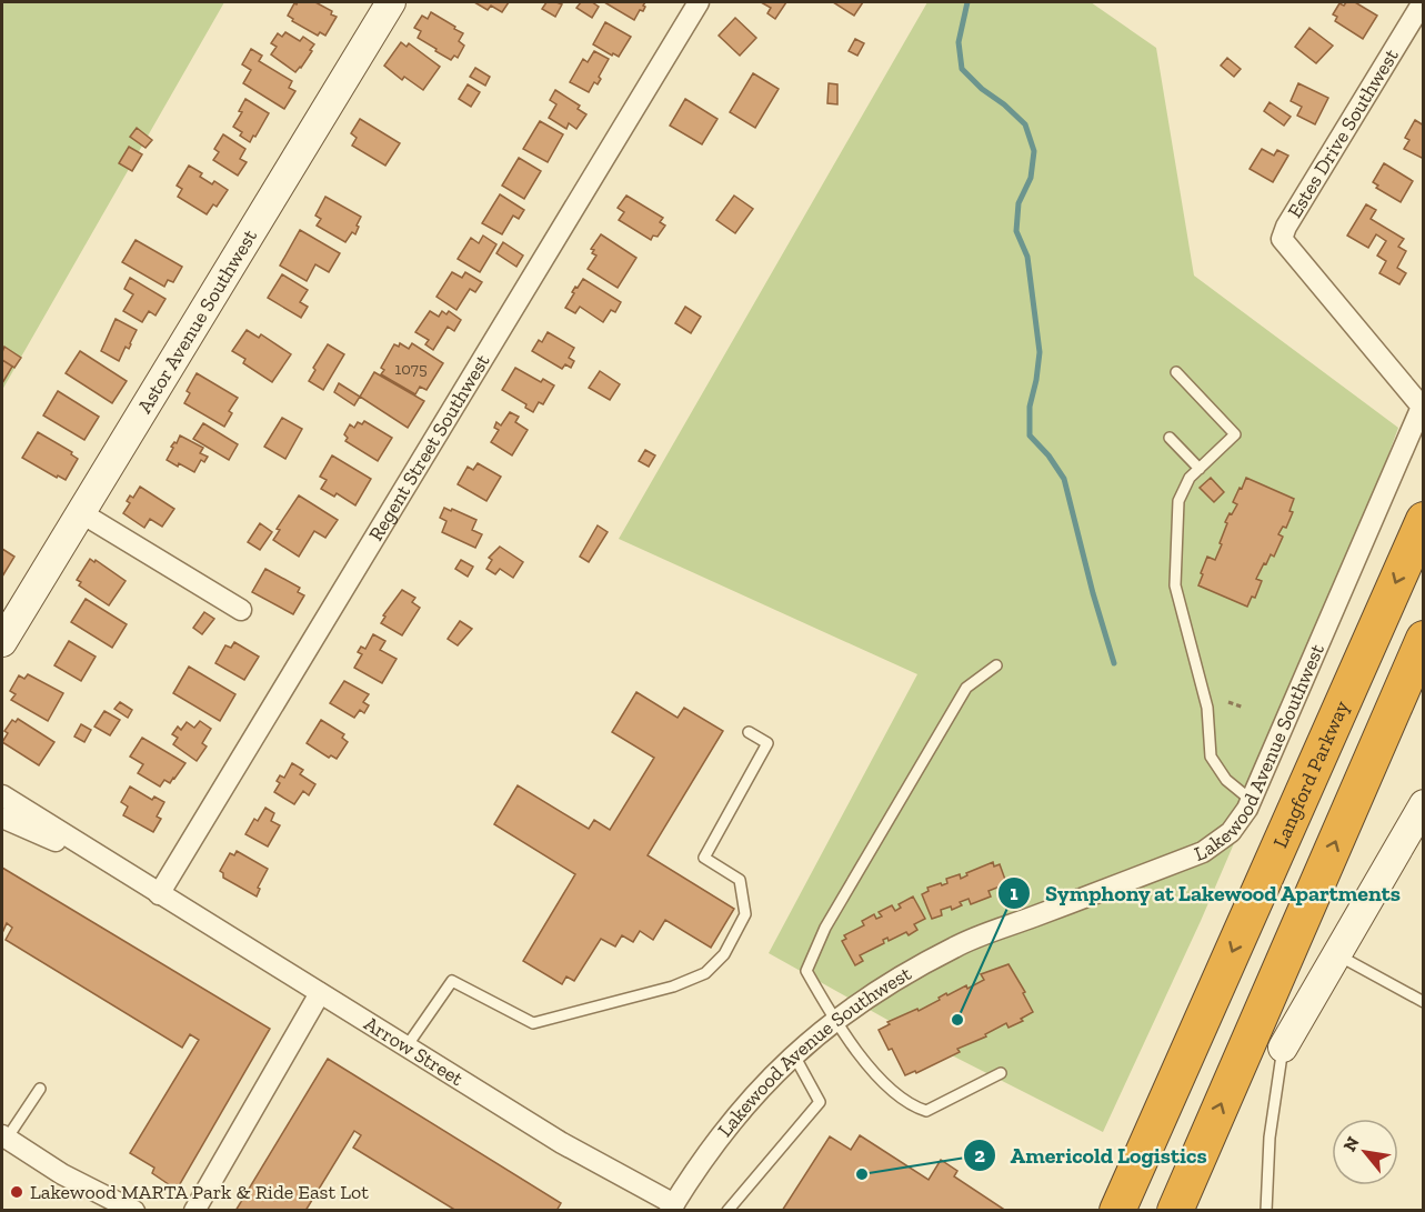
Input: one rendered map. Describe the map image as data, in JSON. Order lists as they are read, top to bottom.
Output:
{
  "streets": {
    "highway": ["Langford Parkway"],
    "street": [
      "Estes Drive Southwest",
      "Astor Avenue Southwest",
      "Regent Street Southwest",
      "Lakewood Avenue Southwest",
      "Arrow Street"
    ]
  },
  "crossings": [
    ["Estes Drive Southwest", "Lakewood Avenue Southwest"],
    ["Regent Street Southwest", "Arrow Street"],
    ["Lakewood Avenue Southwest", "Arrow Street"]
  ],
  "places": ["Symphony at Lakewood Apartments", "Americold Logistics", "Lakewood MARTA Park & Ride East Lot"],
  "house_numbers": ["1075"],
  "north": "top left"
}
